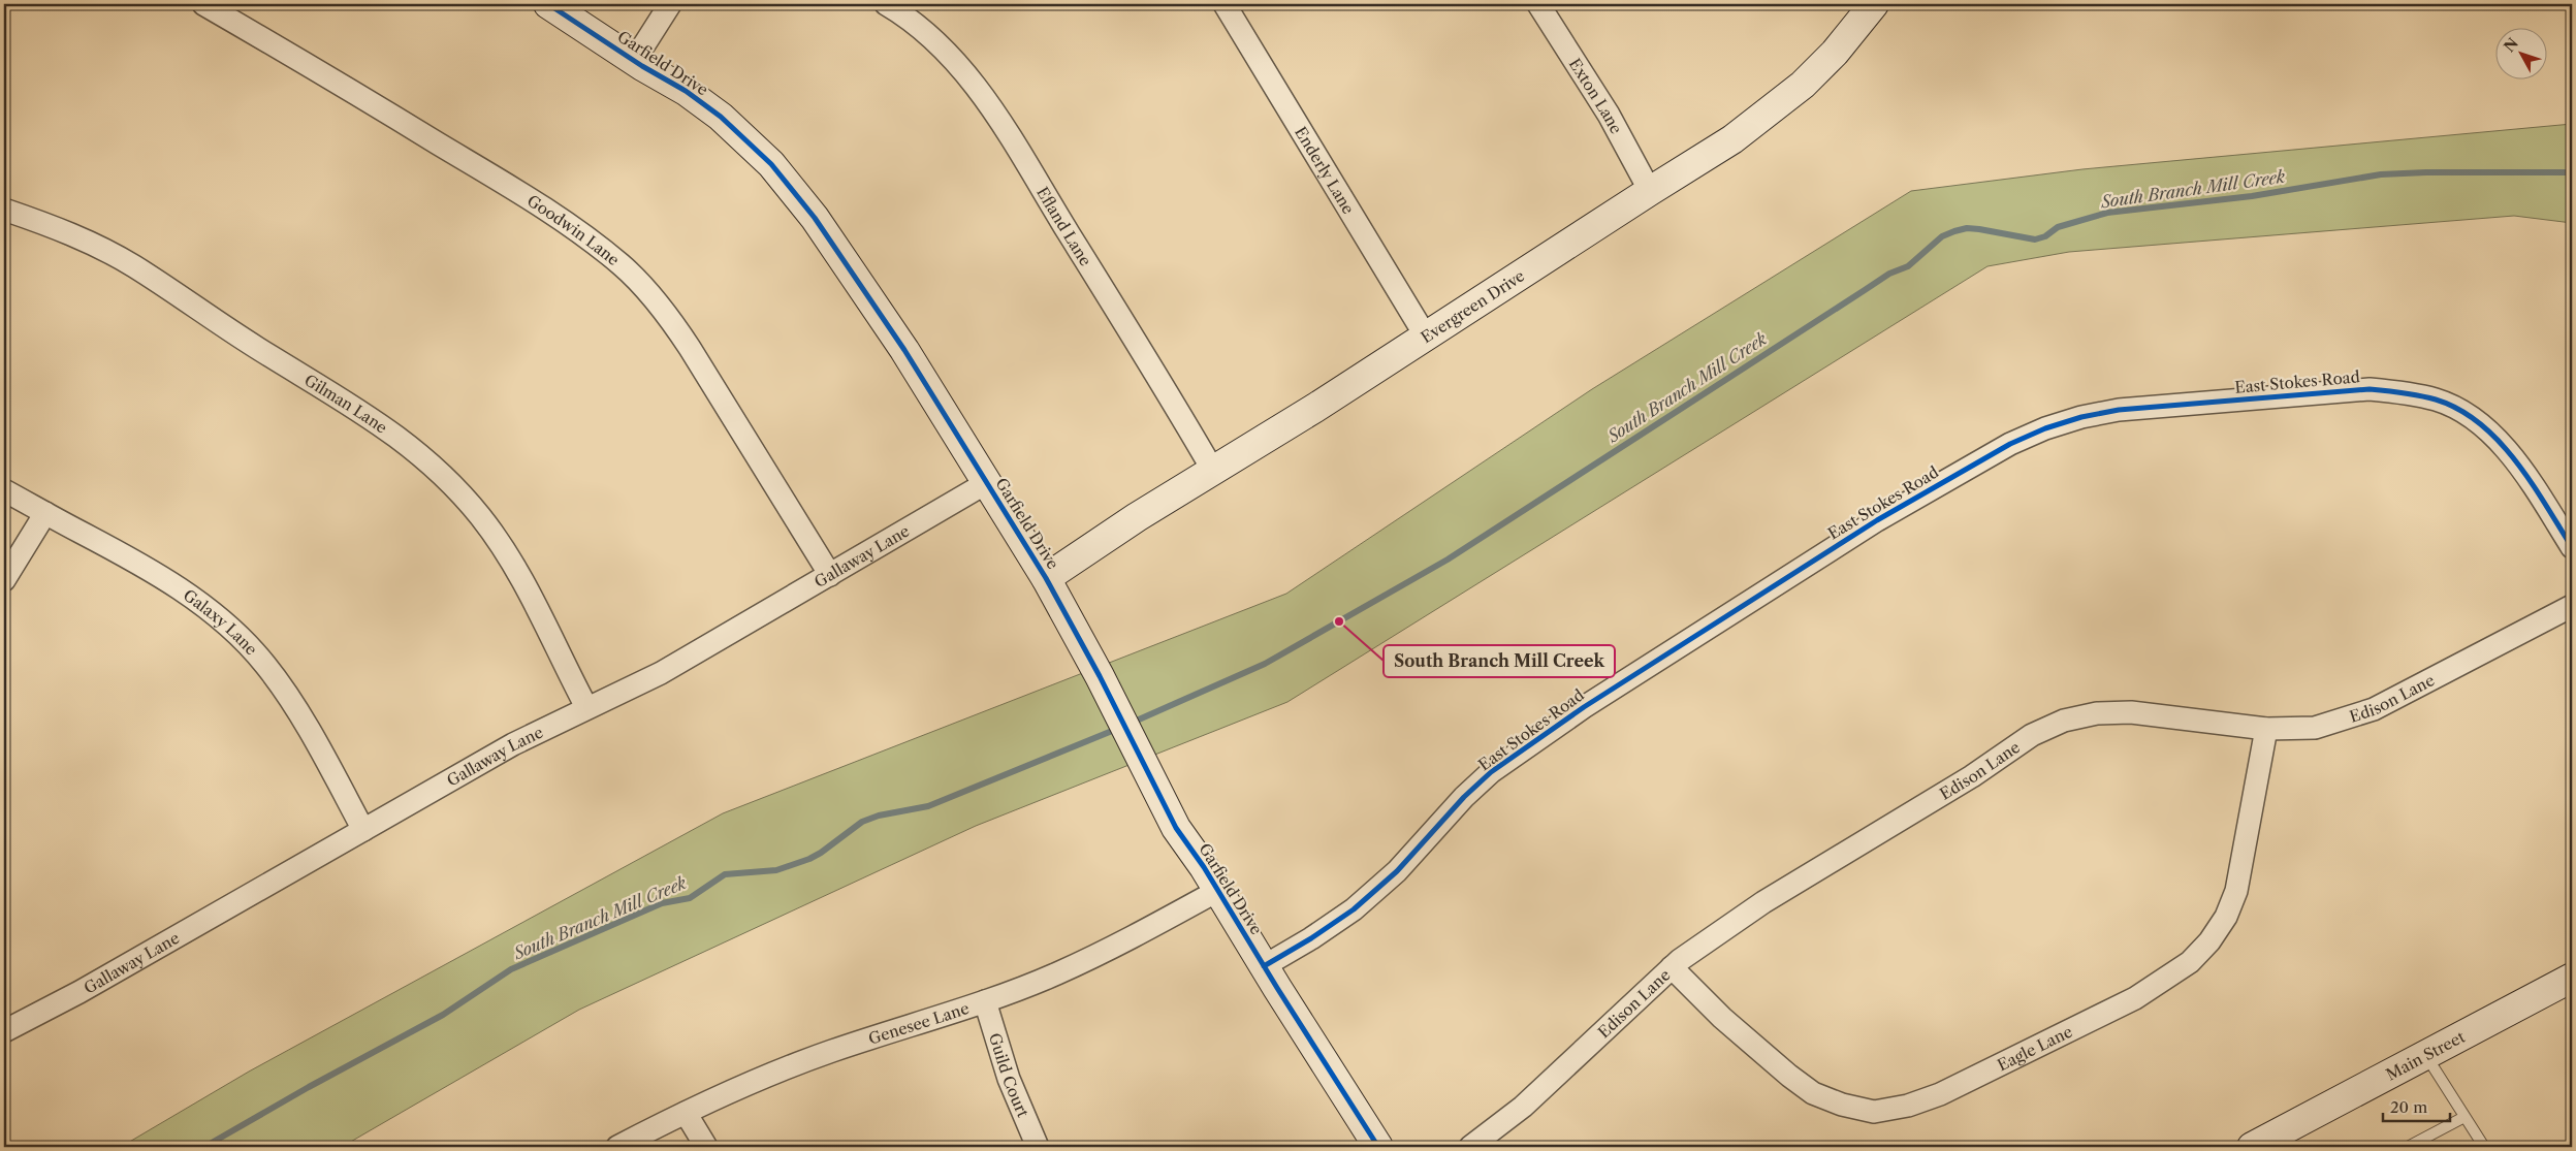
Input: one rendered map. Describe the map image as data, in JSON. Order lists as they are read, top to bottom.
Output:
{
  "streets": {
    "street": [
      "Garfield Drive",
      "Exton Lane",
      "Enderly Lane",
      "Efland Lane",
      "Goodwin Lane",
      "Evergreen Drive",
      "East Stokes Road",
      "Gilman Lane",
      "Gallaway Lane",
      "Galaxy Lane",
      "Edison Lane",
      "Genesee Lane",
      "Eagle Lane",
      "Main Street",
      "Guild Court"
    ]
  },
  "crossings": [
    ["Garfield Drive", "Evergreen Drive"],
    ["Garfield Drive", "East Stokes Road"],
    ["Garfield Drive", "Gallaway Lane"],
    ["Garfield Drive", "Genesee Lane"],
    ["Exton Lane", "Evergreen Drive"],
    ["Enderly Lane", "Evergreen Drive"],
    ["Efland Lane", "Evergreen Drive"],
    ["Goodwin Lane", "Gallaway Lane"],
    ["Gilman Lane", "Gallaway Lane"],
    ["Gallaway Lane", "Galaxy Lane"],
    ["Edison Lane", "Eagle Lane"],
    ["Genesee Lane", "Guild Court"]
  ],
  "water": ["South Branch Mill Creek"],
  "places": ["South Branch Mill Creek"],
  "scale_bar": "20 m",
  "north": "top left"
}
